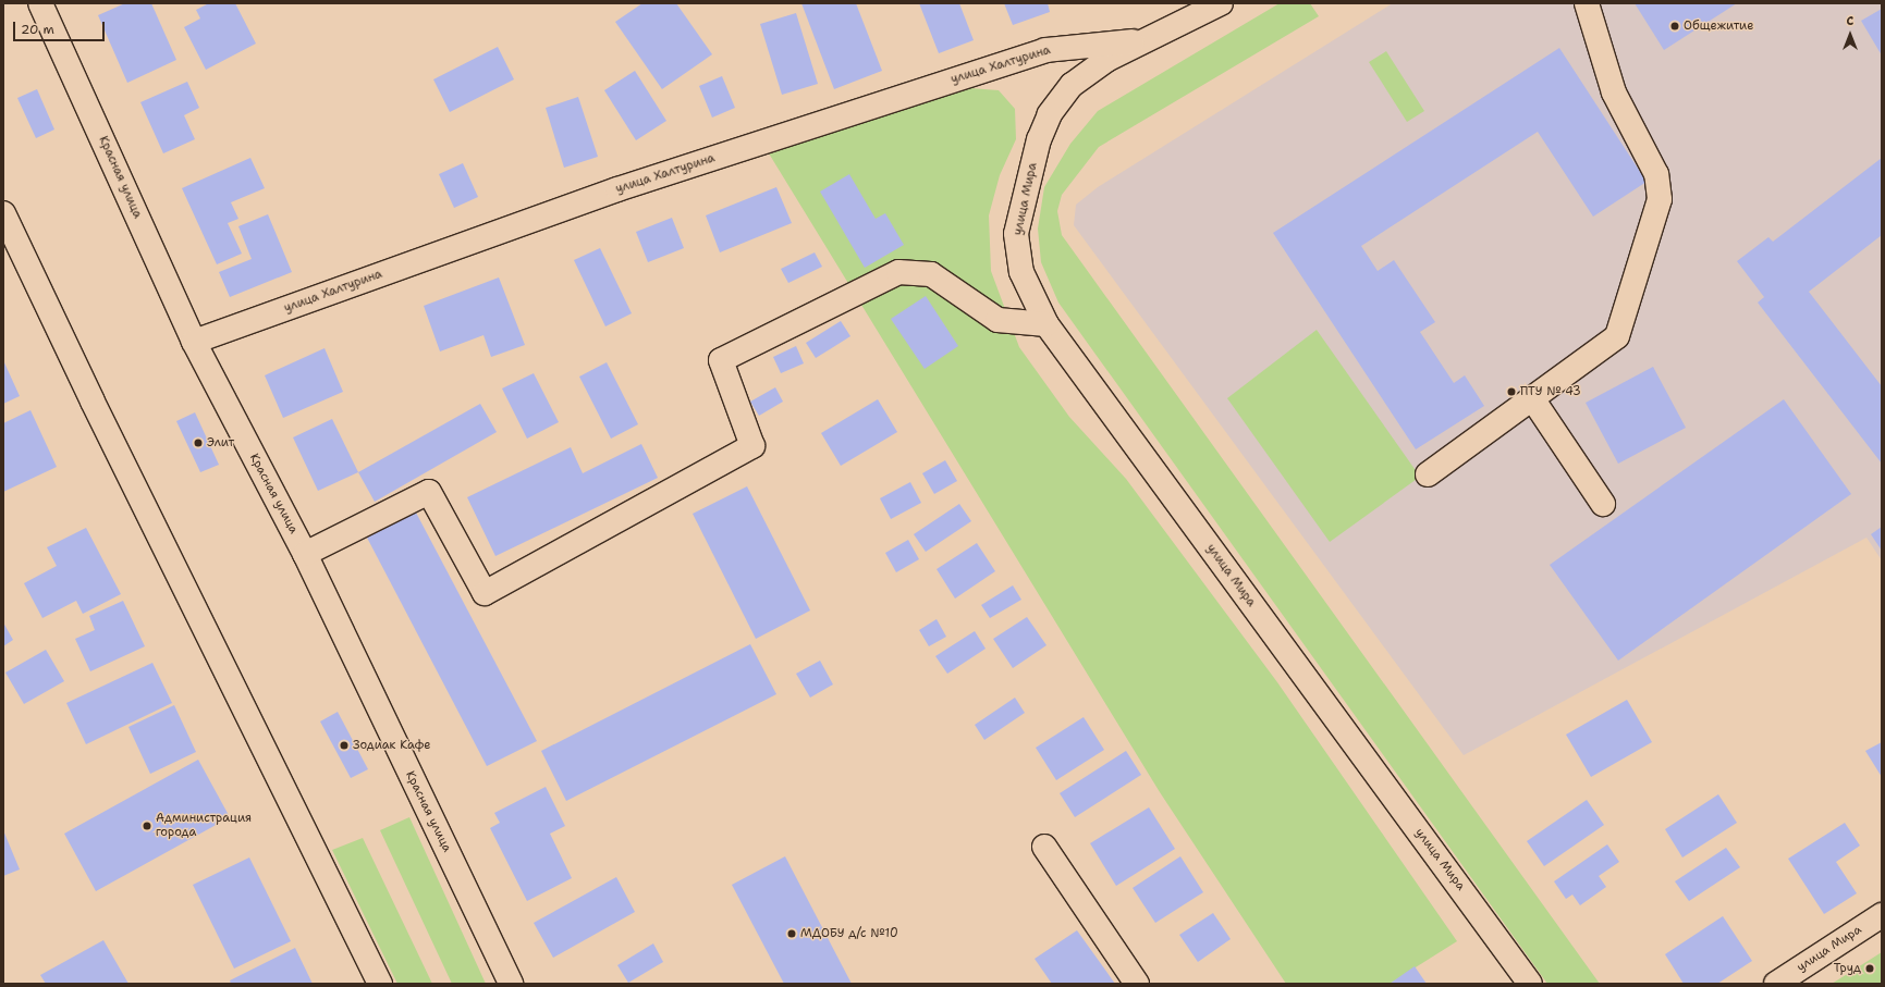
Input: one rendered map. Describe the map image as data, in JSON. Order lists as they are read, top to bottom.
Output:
{
  "streets": {
    "street": ["улица Халтурина", "Красная улица", "улица Мира"]
  },
  "crossings": [
    ["улица Халтурина", "Красная улица"],
    ["улица Халтурина", "улица Мира"]
  ],
  "places": [
    "Общежитие",
    "ПТУ № 43",
    "Элит",
    "Зодиак Кафе",
    "Администрация города",
    "МДОБУ д/с №10",
    "Труд"
  ],
  "scale_bar": "20 m",
  "north": "top"
}
